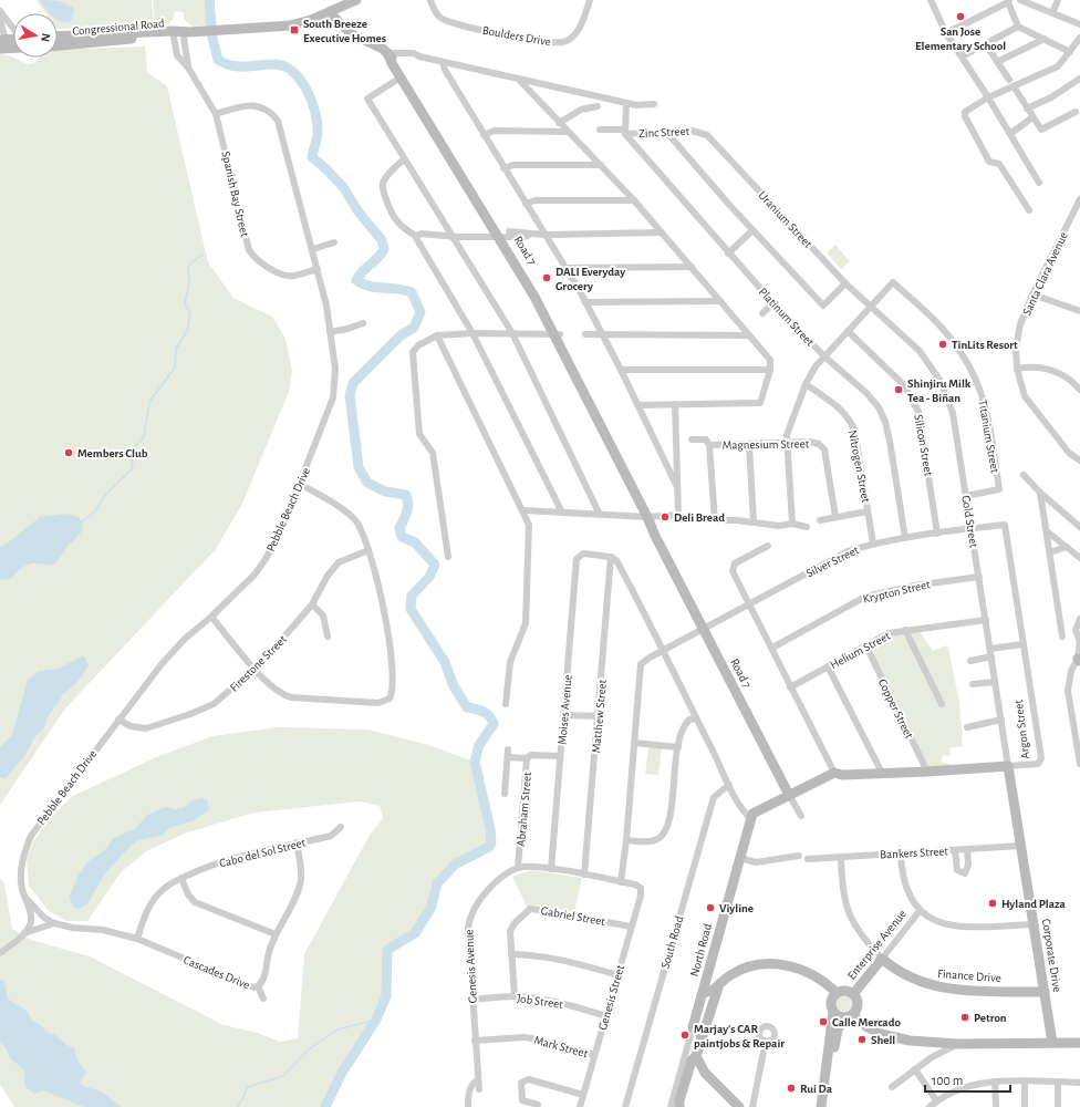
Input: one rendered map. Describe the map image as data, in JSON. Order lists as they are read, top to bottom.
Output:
{
  "streets": {
    "street": [
      "Congressional Road",
      "Boulders Drive",
      "Zinc Street",
      "Spanish Bay Street",
      "Uranium Street",
      "Road 7",
      "Santa Clara Avenue",
      "Platinum Street",
      "Titanium Street",
      "Magnesium Street",
      "Silicon Street",
      "Nitrogen Street",
      "Pebble Beach Drive",
      "Gold Street",
      "Silver Street",
      "Krypton Street",
      "Helium Street",
      "Firestone Street",
      "Copper Street",
      "Moises Avenue",
      "Matthew Street",
      "Argon Street",
      "Abraham Street",
      "Cabo del Sol Street",
      "Bankers Street",
      "Gabriel Street",
      "South Road",
      "Enterprise Avenue",
      "North Road",
      "Corporate Drive",
      "Genesis Avenue",
      "Cascades Drive",
      "Finance Drive",
      "Genesis Street",
      "Job Street",
      "Mark Street"
    ]
  },
  "crossings": [
    ["Congressional Road", "Spanish Bay Street"],
    ["Congressional Road", "Road 7"],
    ["Zinc Street", "Uranium Street"],
    ["Zinc Street", "Platinum Street"],
    ["Spanish Bay Street", "Pebble Beach Drive"],
    ["Uranium Street", "Titanium Street"],
    ["Uranium Street", "Gold Street"],
    ["Road 7", "Silver Street"],
    ["Road 7", "Argon Street"],
    ["Platinum Street", "Silver Street"],
    ["Titanium Street", "Gold Street"],
    ["Silicon Street", "Silver Street"],
    ["Nitrogen Street", "Silver Street"],
    ["Pebble Beach Drive", "Firestone Street"],
    ["Gold Street", "Silver Street"],
    ["Gold Street", "Krypton Street"],
    ["Gold Street", "Helium Street"],
    ["Gold Street", "Argon Street"],
    ["Gold Street", "Corporate Drive"],
    ["Silver Street", "Argon Street"],
    ["Helium Street", "Copper Street"],
    ["Copper Street", "Argon Street"],
    ["Moises Avenue", "Matthew Street"],
    ["Moises Avenue", "Abraham Street"],
    ["Argon Street", "Corporate Drive"],
    ["Abraham Street", "Genesis Avenue"],
    ["Cabo del Sol Street", "Cascades Drive"],
    ["Bankers Street", "Corporate Drive"],
    ["Bankers Street", "Finance Drive"],
    ["Gabriel Street", "Genesis Street"],
    ["Gabriel Street", "Job Street"],
    ["Enterprise Avenue", "Finance Drive"],
    ["Corporate Drive", "Finance Drive"],
    ["Genesis Avenue", "Job Street"],
    ["Genesis Avenue", "Mark Street"],
    ["Genesis Street", "Job Street"],
    ["Genesis Street", "Mark Street"]
  ],
  "places": {
    "other": [
      "San Jose Elementary School",
      "DALI Everyday Grocery",
      "TinLits Resort",
      "Shinjiru Milk Tea - Biñan",
      "Members Club",
      "Deli Bread",
      "Hyland Plaza",
      "Viyline",
      "Petron",
      "Calle Mercado",
      "Marjay's CAR paintjobs & Repair",
      "Shell",
      "Rui Da"
    ],
    "transit": ["South Breeze Executive Homes"]
  },
  "scale_bar": "100 m",
  "north": "right"
}
